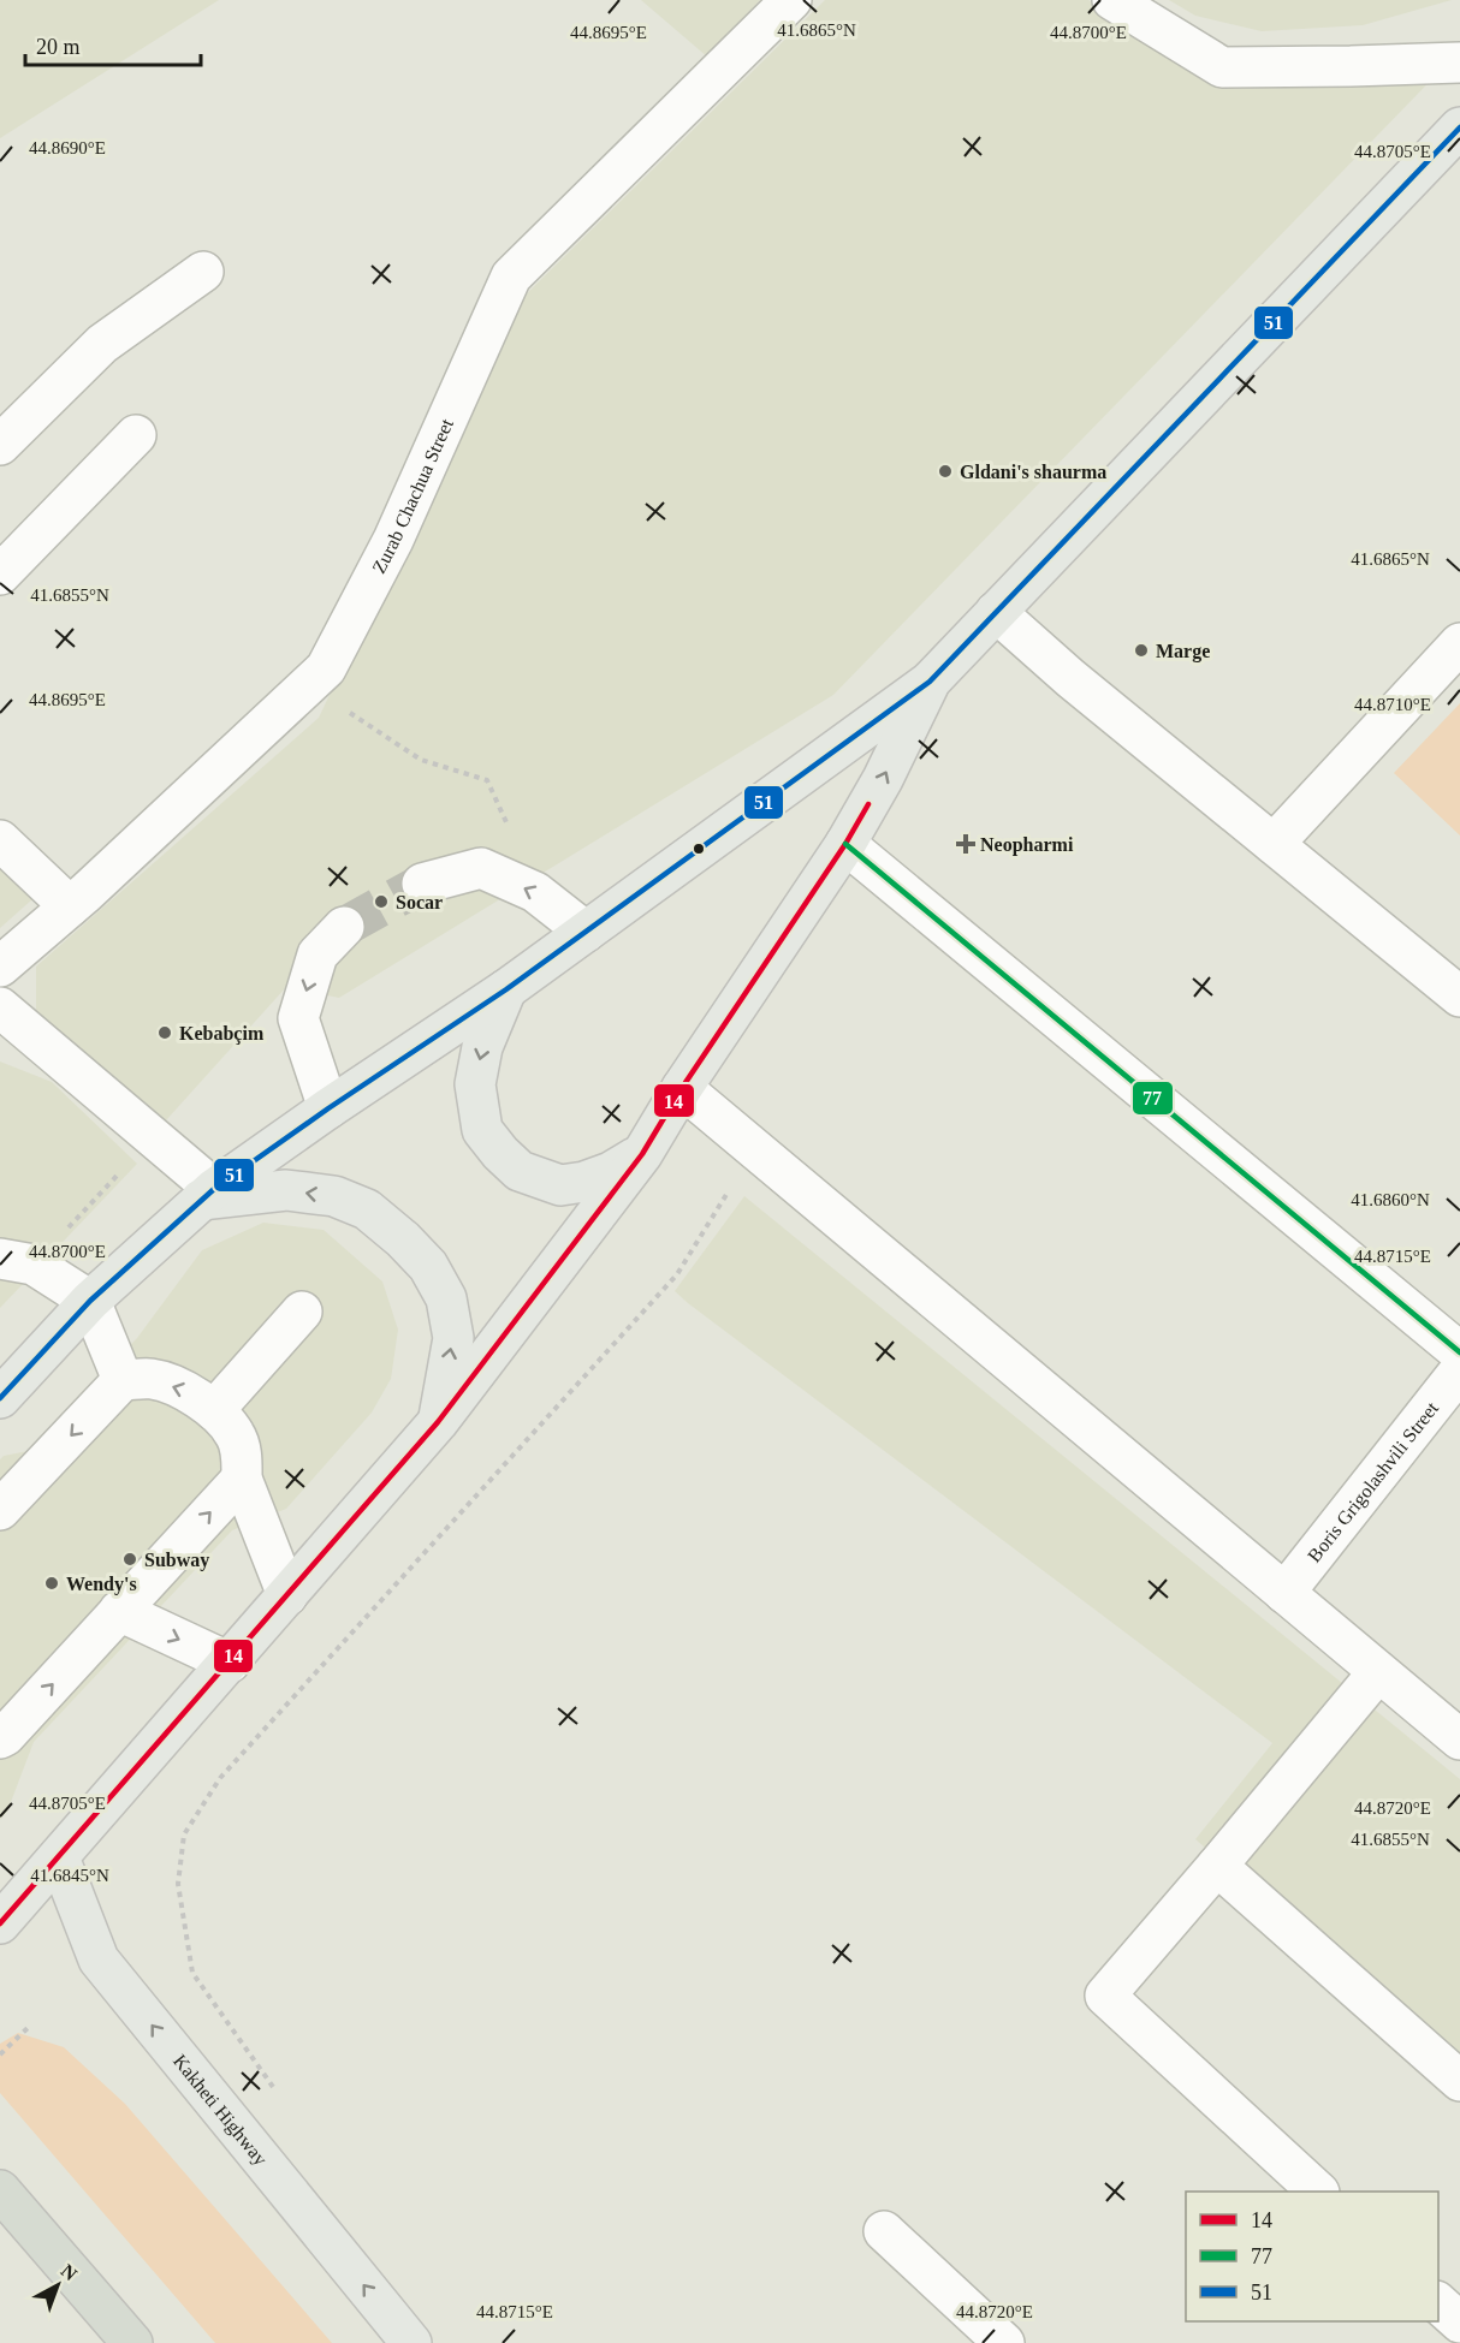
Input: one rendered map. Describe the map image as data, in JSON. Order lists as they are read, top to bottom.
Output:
{
  "streets": {
    "main road": ["Kakheti Highway"],
    "street": ["Zurab Chachua Street", "Boris Grigolashvili Street"]
  },
  "one_way": ["Kakheti Highway"],
  "places": {
    "other": [
      "Gldani's shaurma",
      "Marge",
      "Socar",
      "Kebabçim",
      "Subway",
      "Wendy's"
    ],
    "health": ["Neopharmi"]
  },
  "lines": ["transit line 51", "transit line 14", "transit line 77"],
  "legend": ["14", "77", "51"],
  "scale_bar": "20 m",
  "north": "top right",
  "coordinates": [
    "41.6865°N",
    "44.8695°E",
    "44.8700°E",
    "44.8690°E",
    "44.8705°E",
    "41.6855°N",
    "44.8710°E",
    "41.6860°N",
    "44.8715°E",
    "44.8720°E",
    "41.6845°N"
  ]
}
